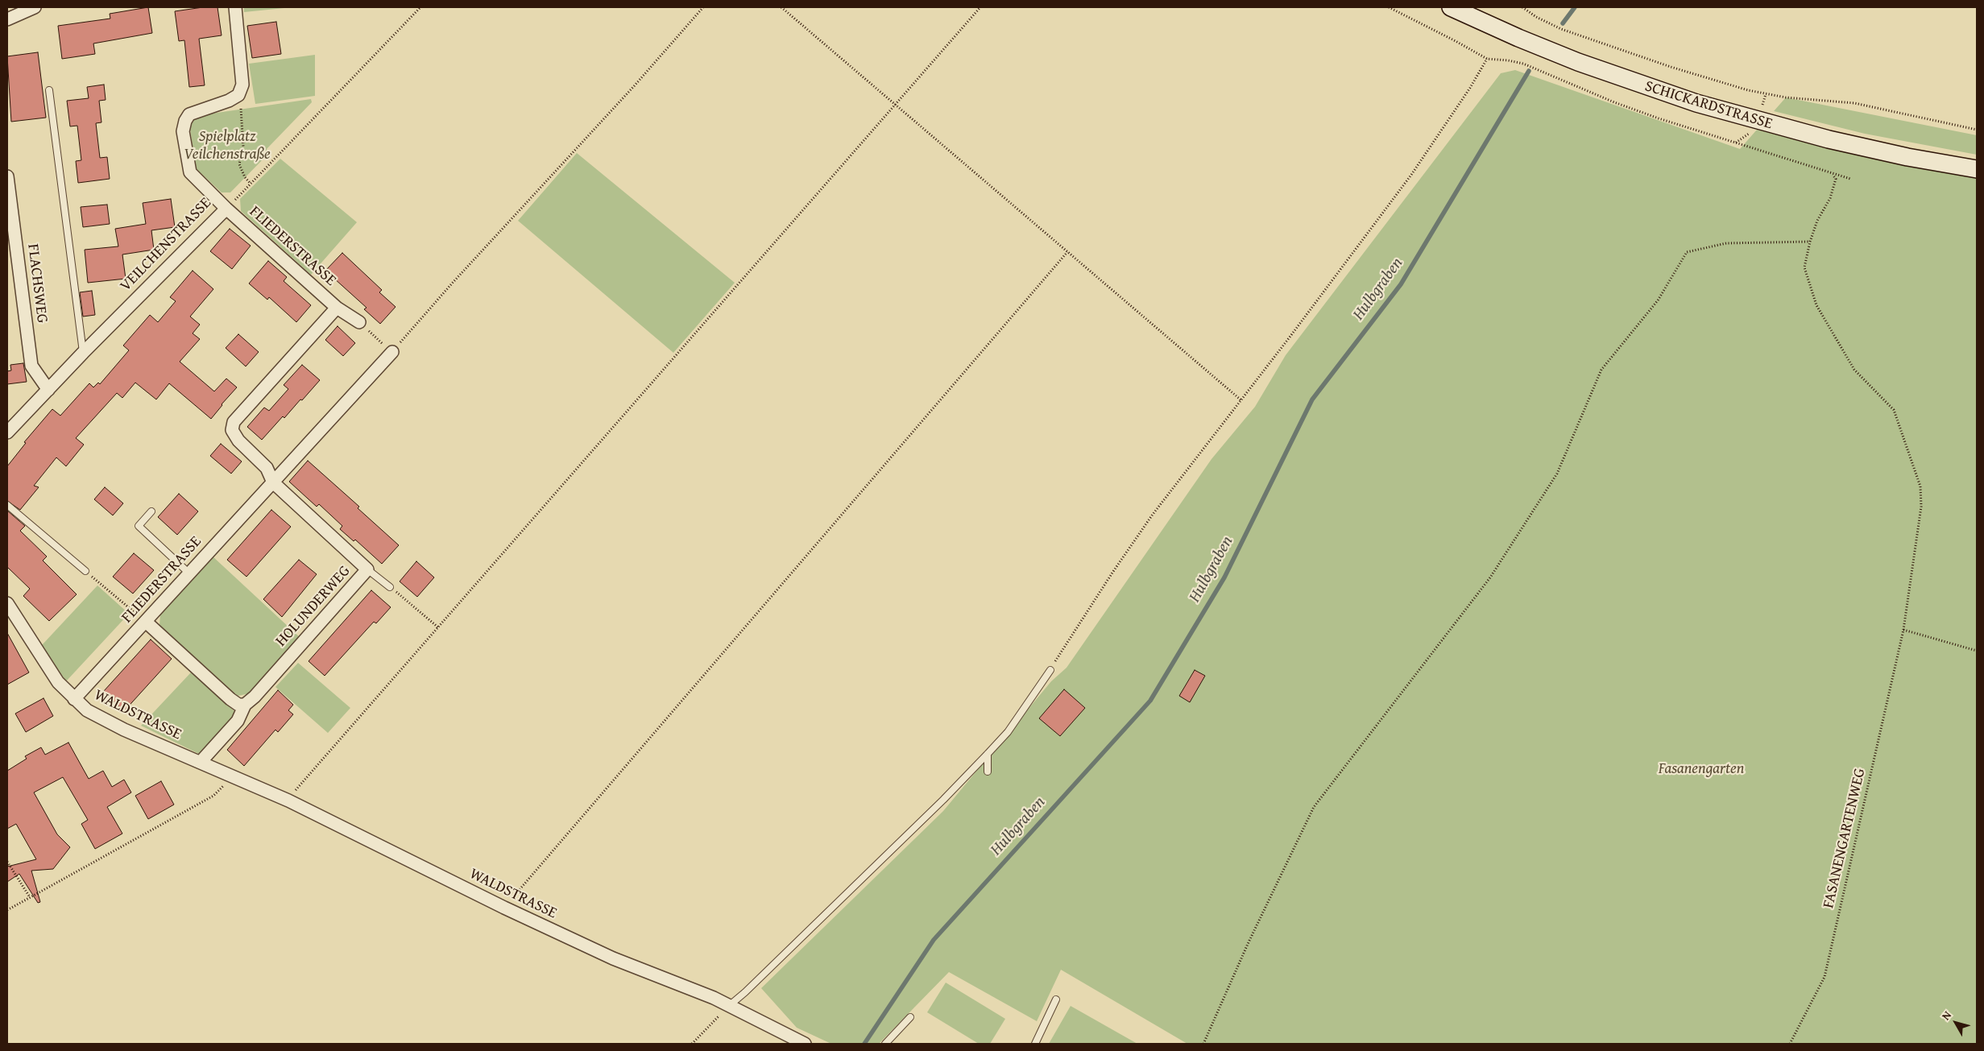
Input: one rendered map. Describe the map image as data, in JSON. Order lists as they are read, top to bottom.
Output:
{
  "streets": {
    "street": [
      "SCHICKARDSTRASSE",
      "VEILCHENSTRASSE",
      "FLIEDERSTRASSE",
      "FLACHSWEG",
      "HOLUNDERWEG",
      "WALDSTRASSE"
    ],
    "path": ["FASANENGARTENWEG"]
  },
  "crossings": [
    ["VEILCHENSTRASSE", "FLIEDERSTRASSE"],
    ["VEILCHENSTRASSE", "FLACHSWEG"],
    ["FLIEDERSTRASSE", "HOLUNDERWEG"],
    ["FLIEDERSTRASSE", "WALDSTRASSE"],
    ["HOLUNDERWEG", "WALDSTRASSE"]
  ],
  "water": ["Hulbgraben"],
  "parks": ["Spielplatz Veilchenstraße", "Fasanengarten"],
  "north": "top left"
}
